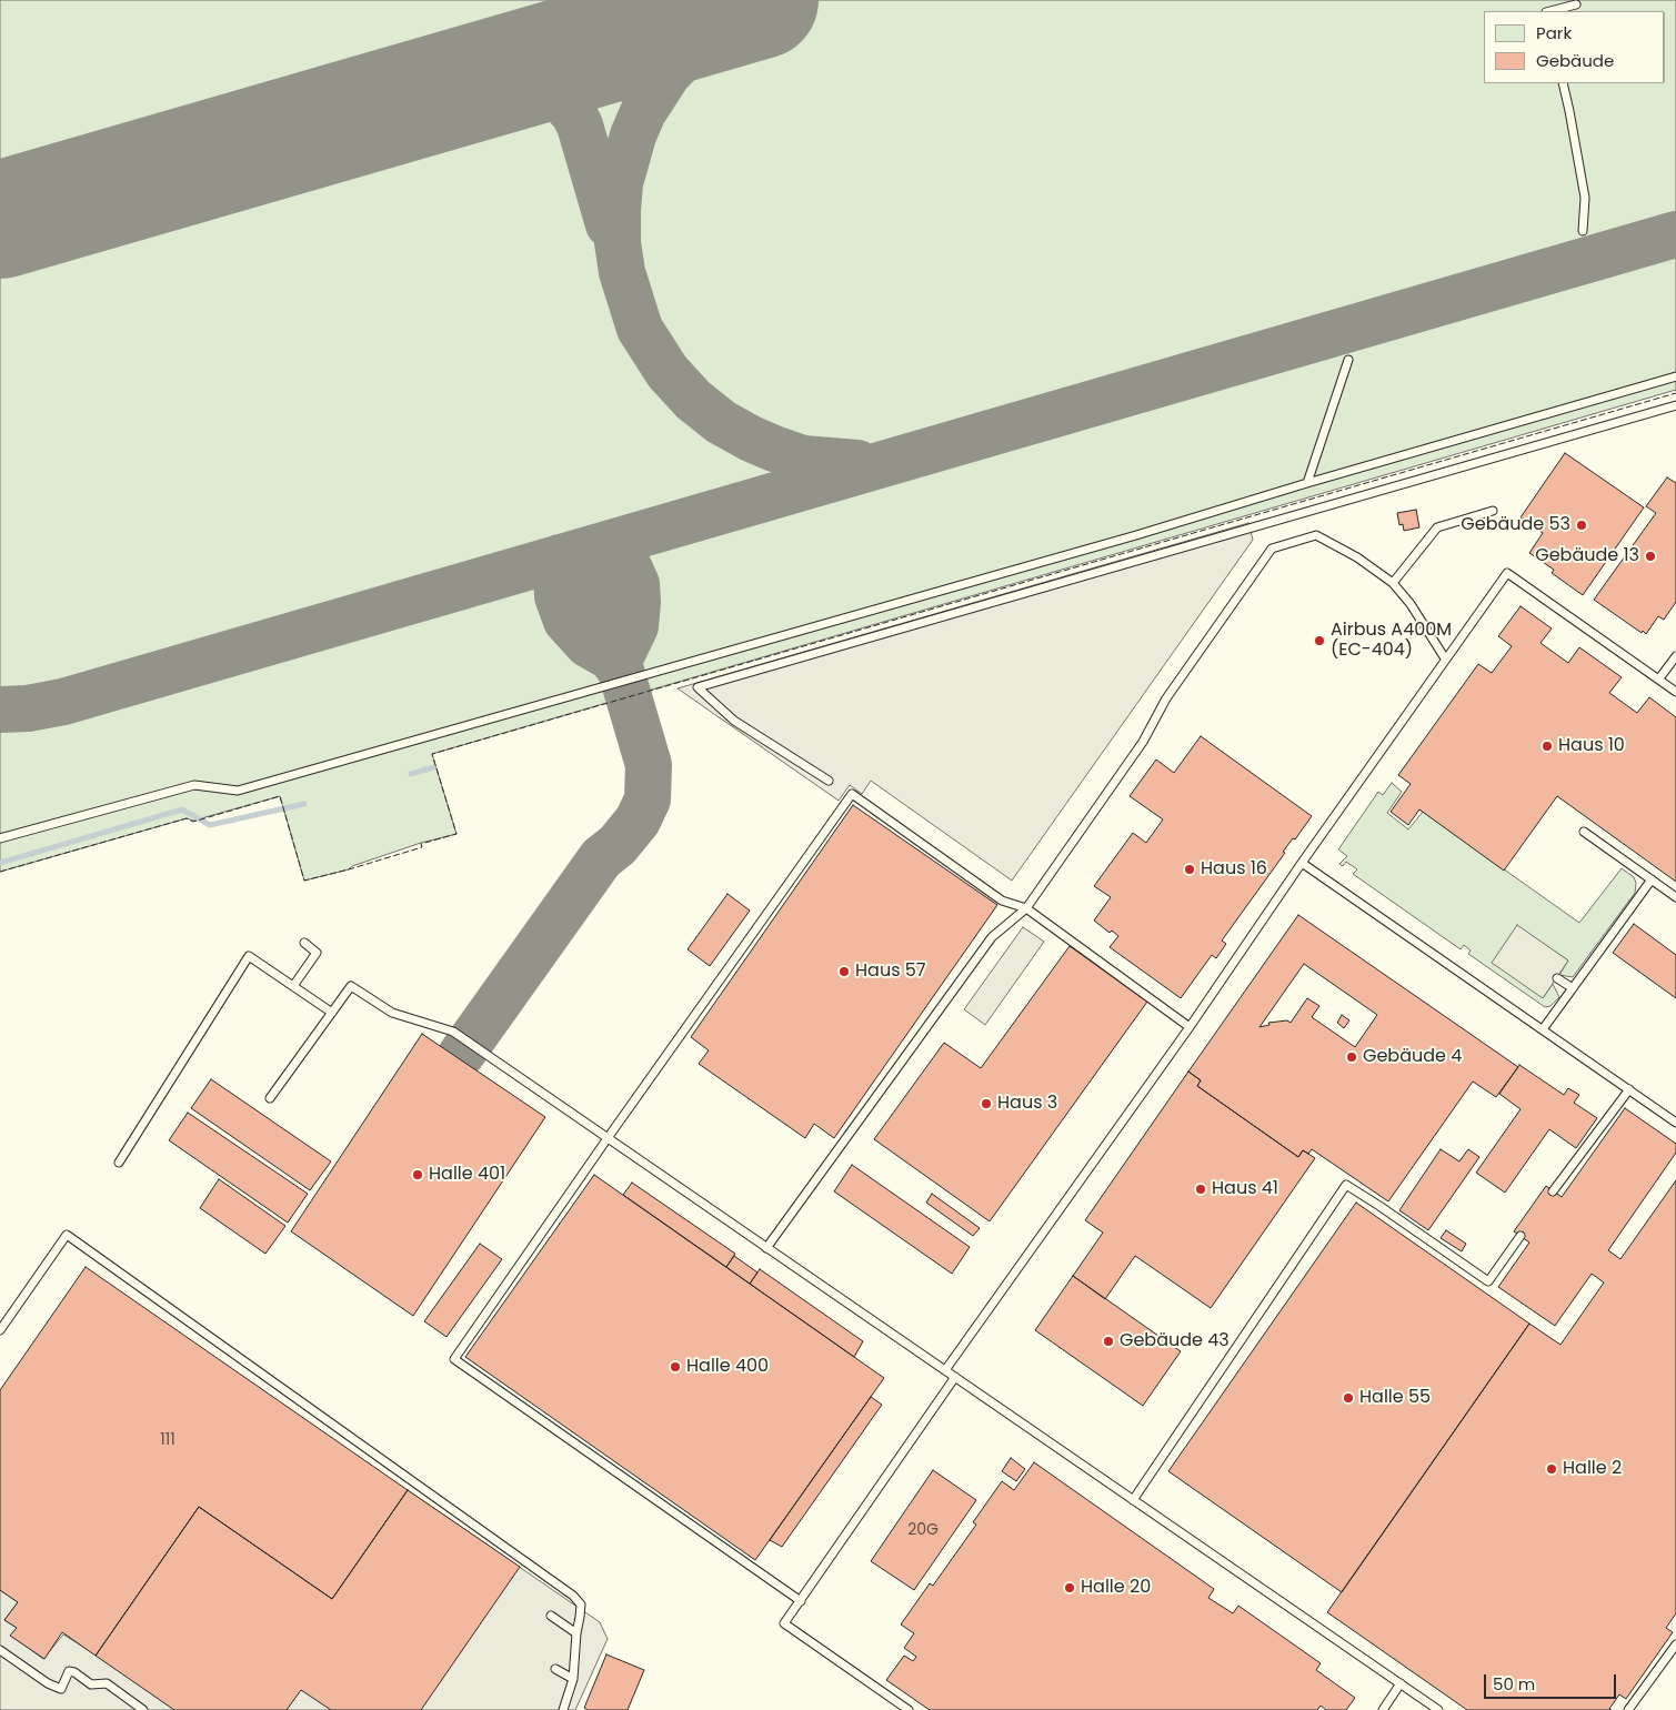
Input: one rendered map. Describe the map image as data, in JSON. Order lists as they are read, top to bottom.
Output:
{
  "places": [
    "Gebäude 53",
    "Gebäude 13",
    "Airbus A400M (EC-404)",
    "Haus 10",
    "Haus 16",
    "Haus 57",
    "Gebäude 4",
    "Haus 3",
    "Halle 401",
    "Haus 41",
    "Gebäude 43",
    "Halle 400",
    "Halle 55",
    "Halle 2",
    "Halle 20"
  ],
  "house_numbers": ["111", "20G"],
  "legend": ["Park", "Gebäude"],
  "scale_bar": "50 m"
}
